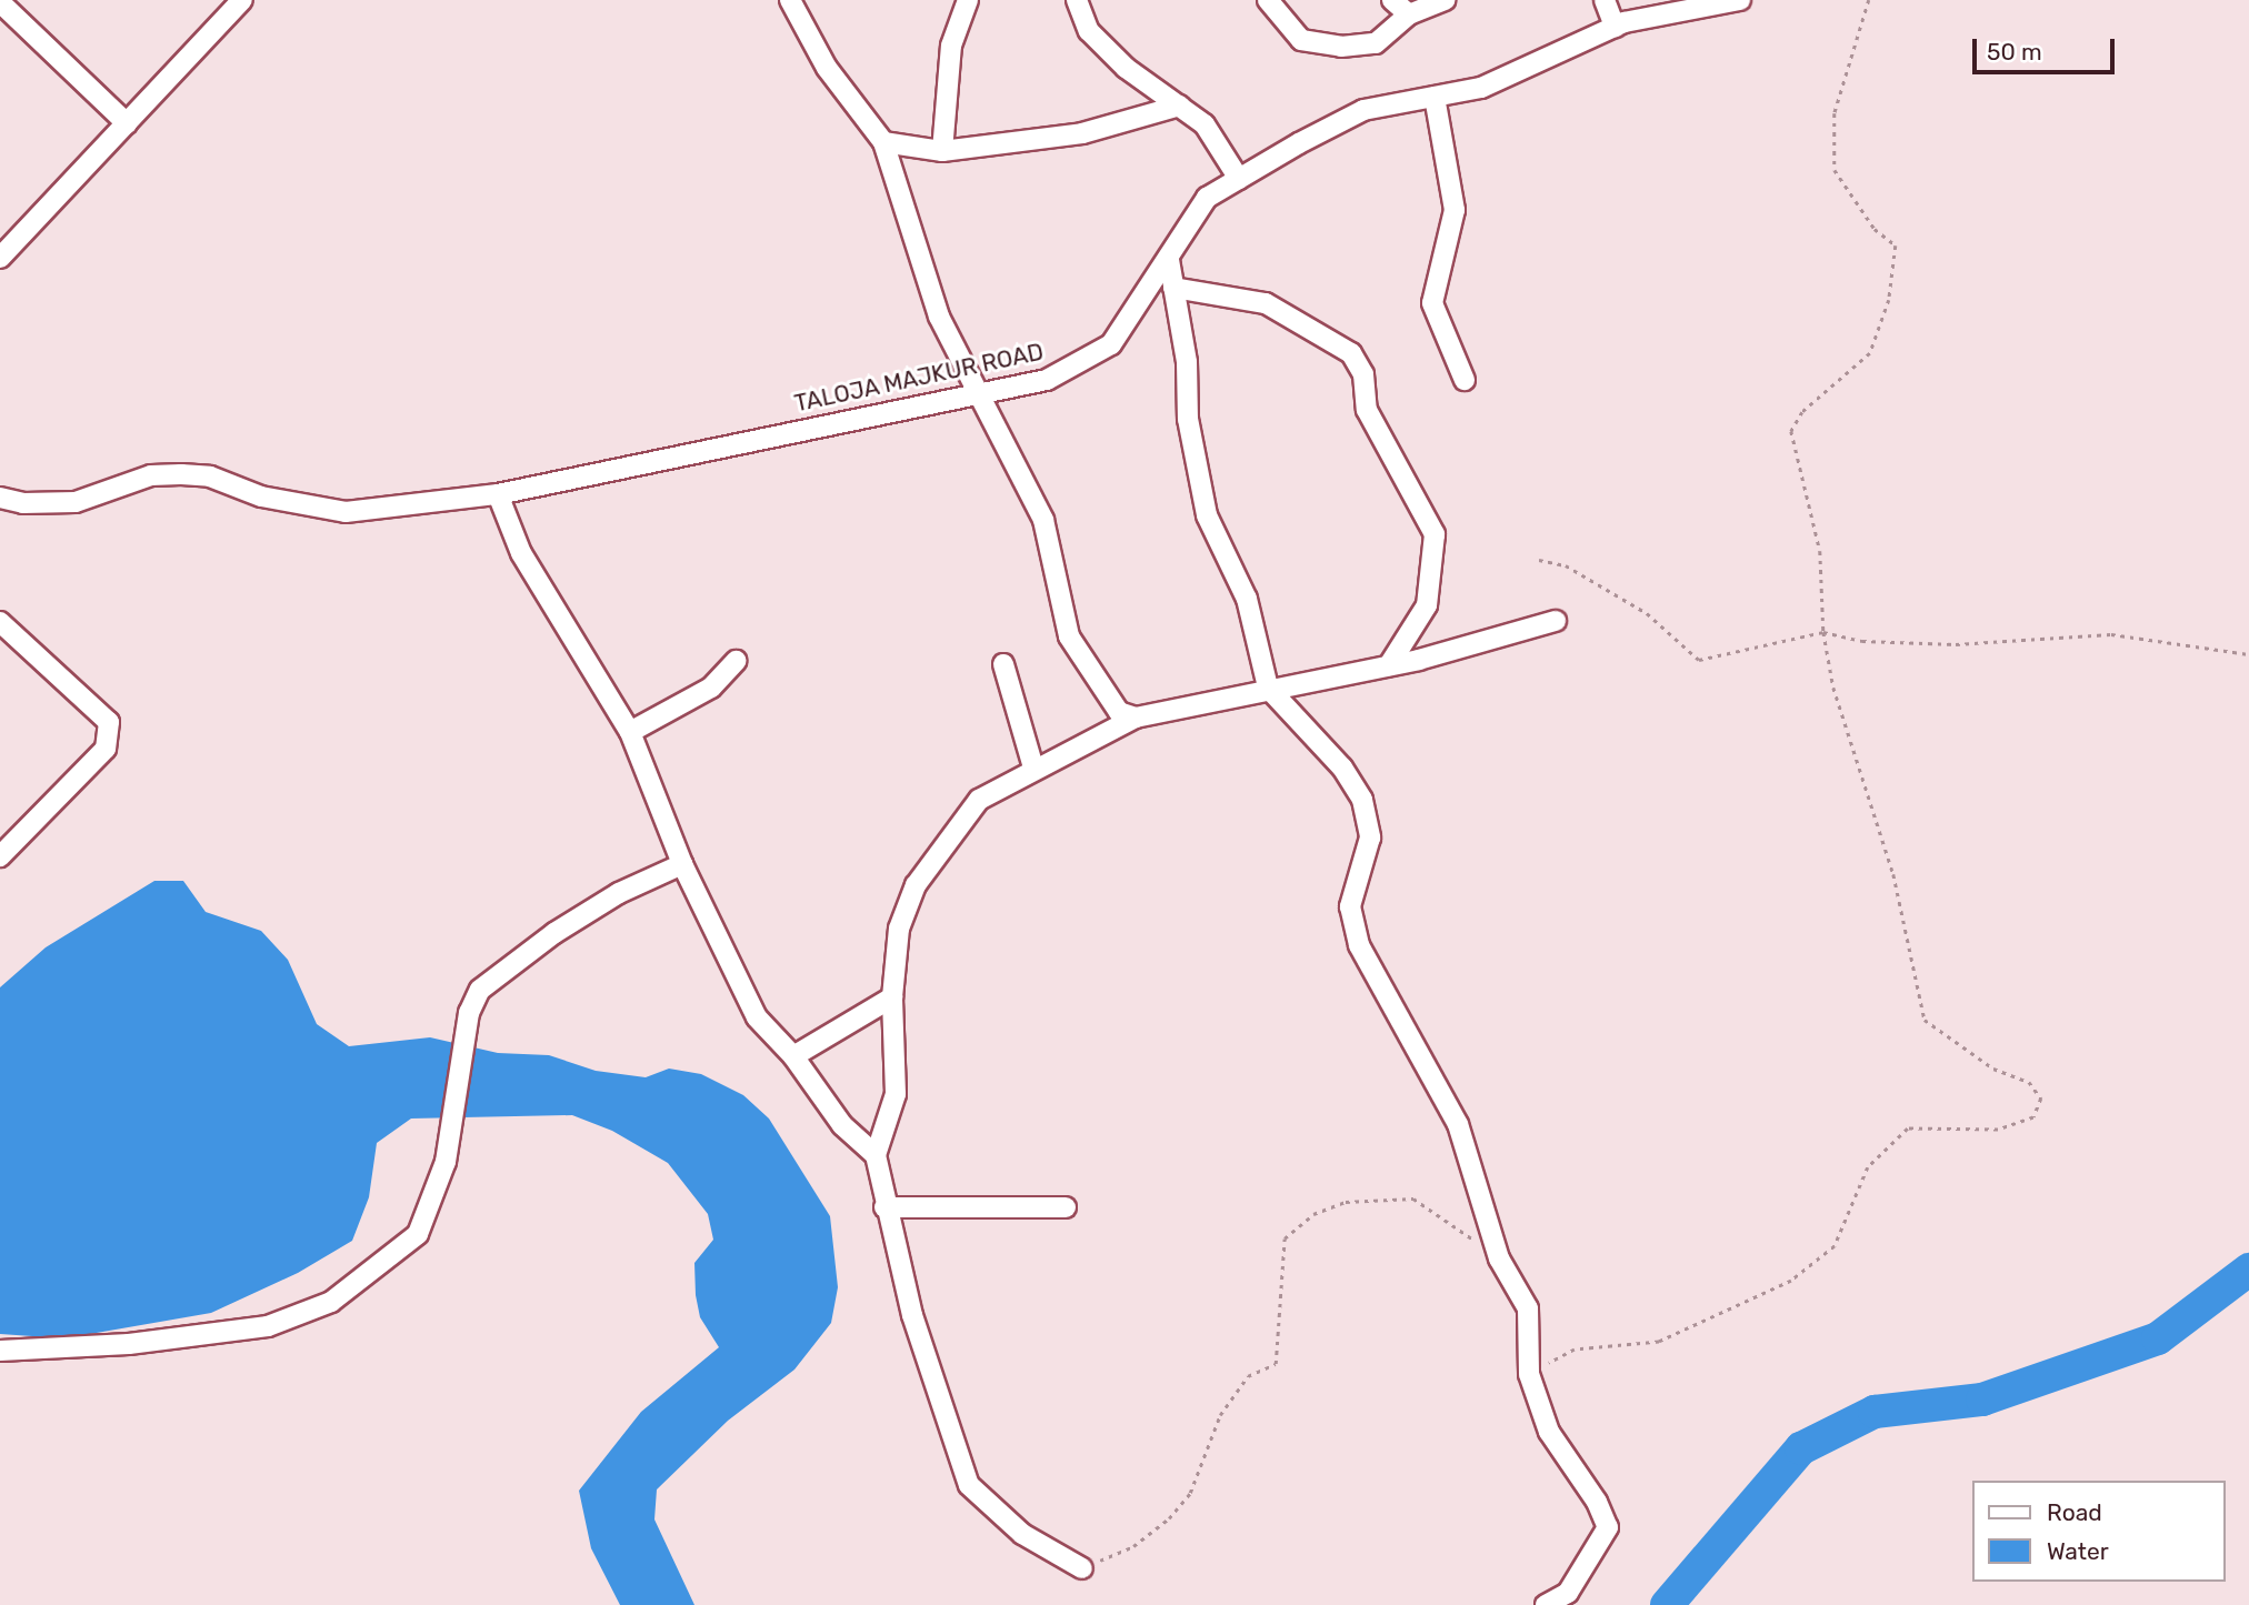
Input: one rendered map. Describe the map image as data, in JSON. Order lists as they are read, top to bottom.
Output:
{
  "streets": {
    "street": ["TALOJA MAJKUR ROAD"]
  },
  "legend": ["Road", "Water"],
  "scale_bar": "50 m"
}
